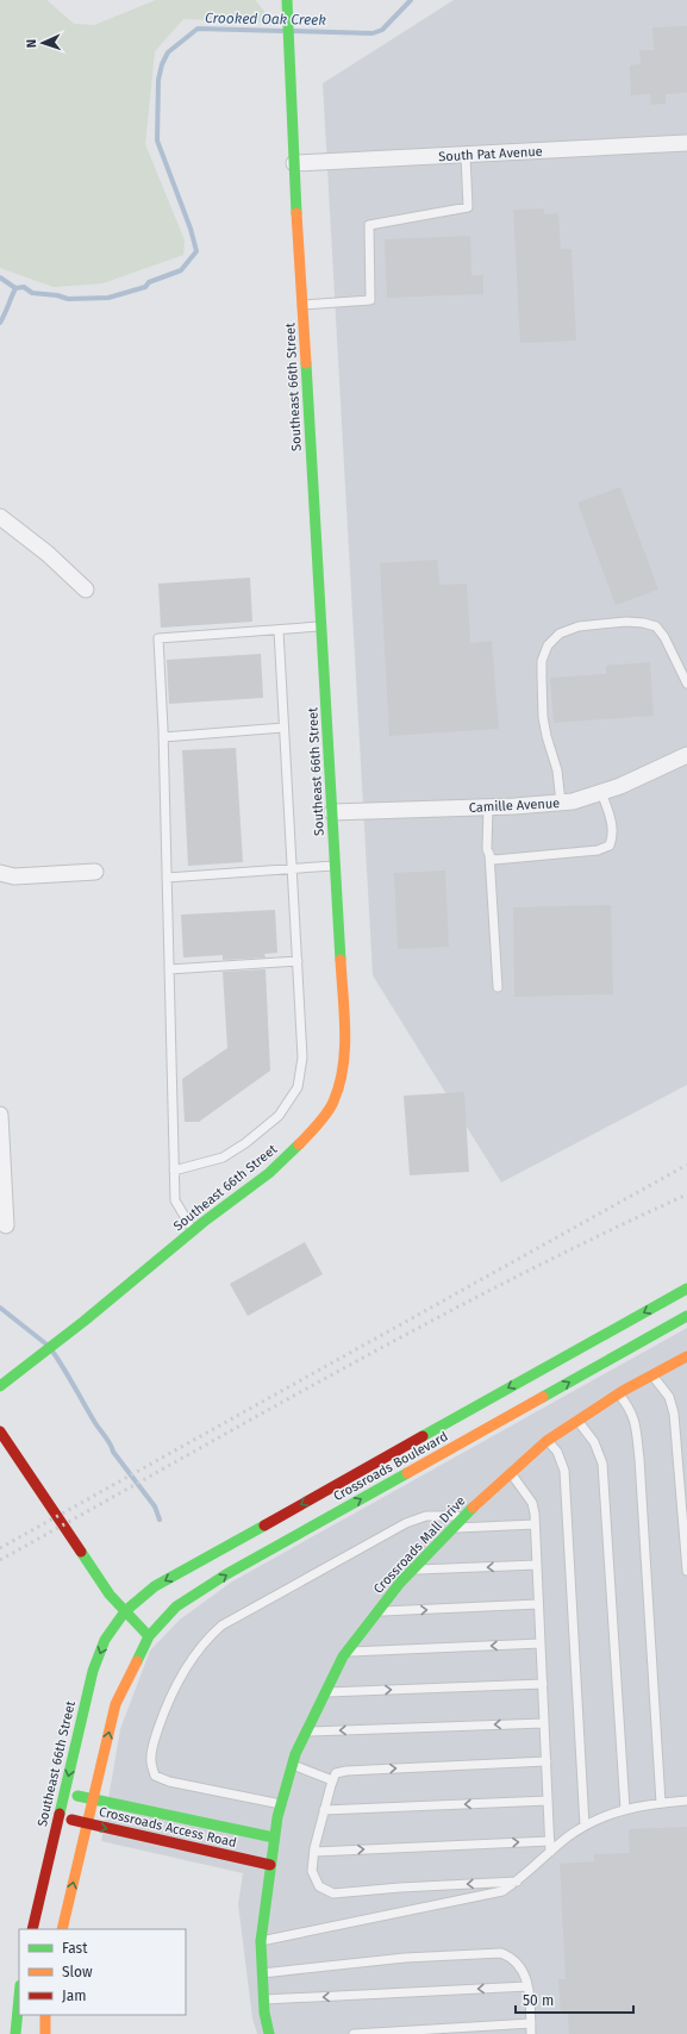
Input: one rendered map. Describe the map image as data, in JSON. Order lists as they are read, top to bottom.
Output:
{
  "streets": {
    "street": [
      "South Pat Avenue",
      "Southeast 66th Street",
      "Camille Avenue",
      "Crossroads Boulevard",
      "Crossroads Mall Drive",
      "Crossroads Access Road"
    ]
  },
  "crossings": [
    ["South Pat Avenue", "Southeast 66th Street"],
    ["Southeast 66th Street", "Camille Avenue"],
    ["Southeast 66th Street", "Crossroads Boulevard"],
    ["Southeast 66th Street", "Crossroads Access Road"],
    ["Crossroads Mall Drive", "Crossroads Access Road"]
  ],
  "water": ["Crooked Oak Creek"],
  "legend": ["Fast", "Slow", "Jam"],
  "scale_bar": "50 m",
  "north": "left"
}
